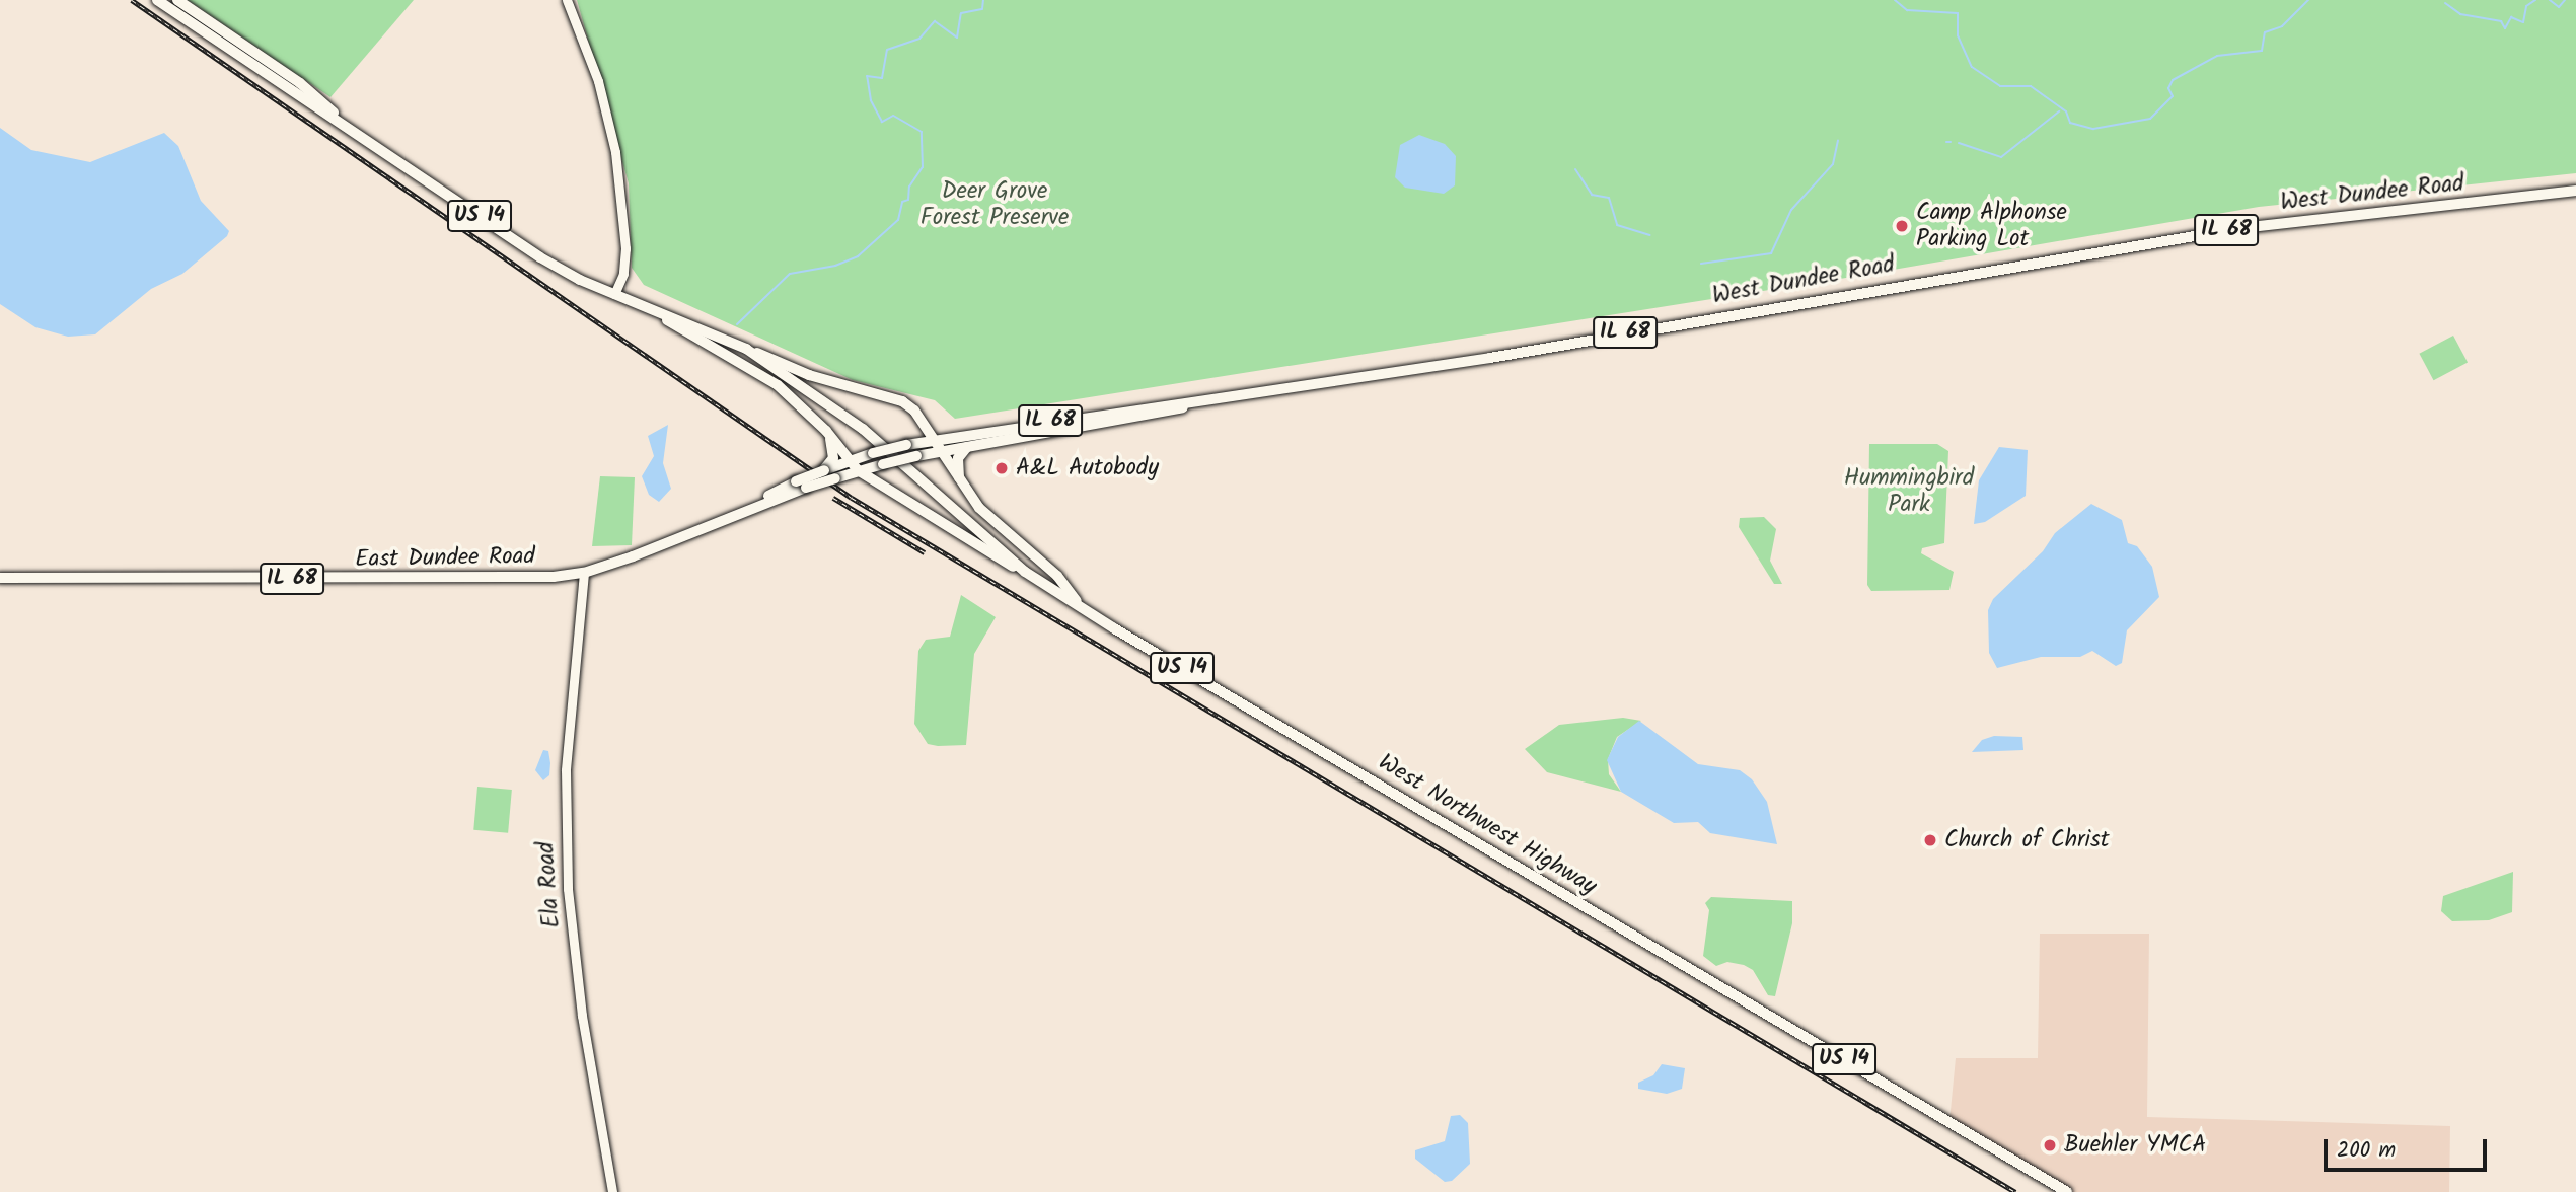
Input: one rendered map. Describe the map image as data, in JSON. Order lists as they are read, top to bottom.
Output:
{
  "streets": {
    "main road": [
      "West Dundee Road",
      "US 14",
      "IL 68",
      "East Dundee Road",
      "West Northwest Highway",
      "Ela Road"
    ]
  },
  "crossings": [
    ["West Dundee Road", "East Dundee Road"],
    ["US 14", "West Northwest Highway"],
    ["East Dundee Road", "Ela Road"]
  ],
  "parks": ["Deer Grove Forest Preserve", "Hummingbird Park"],
  "places": [
    "Camp Alphonse Parking Lot",
    "A&L Autobody",
    "Church of Christ",
    "Buehler YMCA"
  ],
  "scale_bar": "200 m"
}
